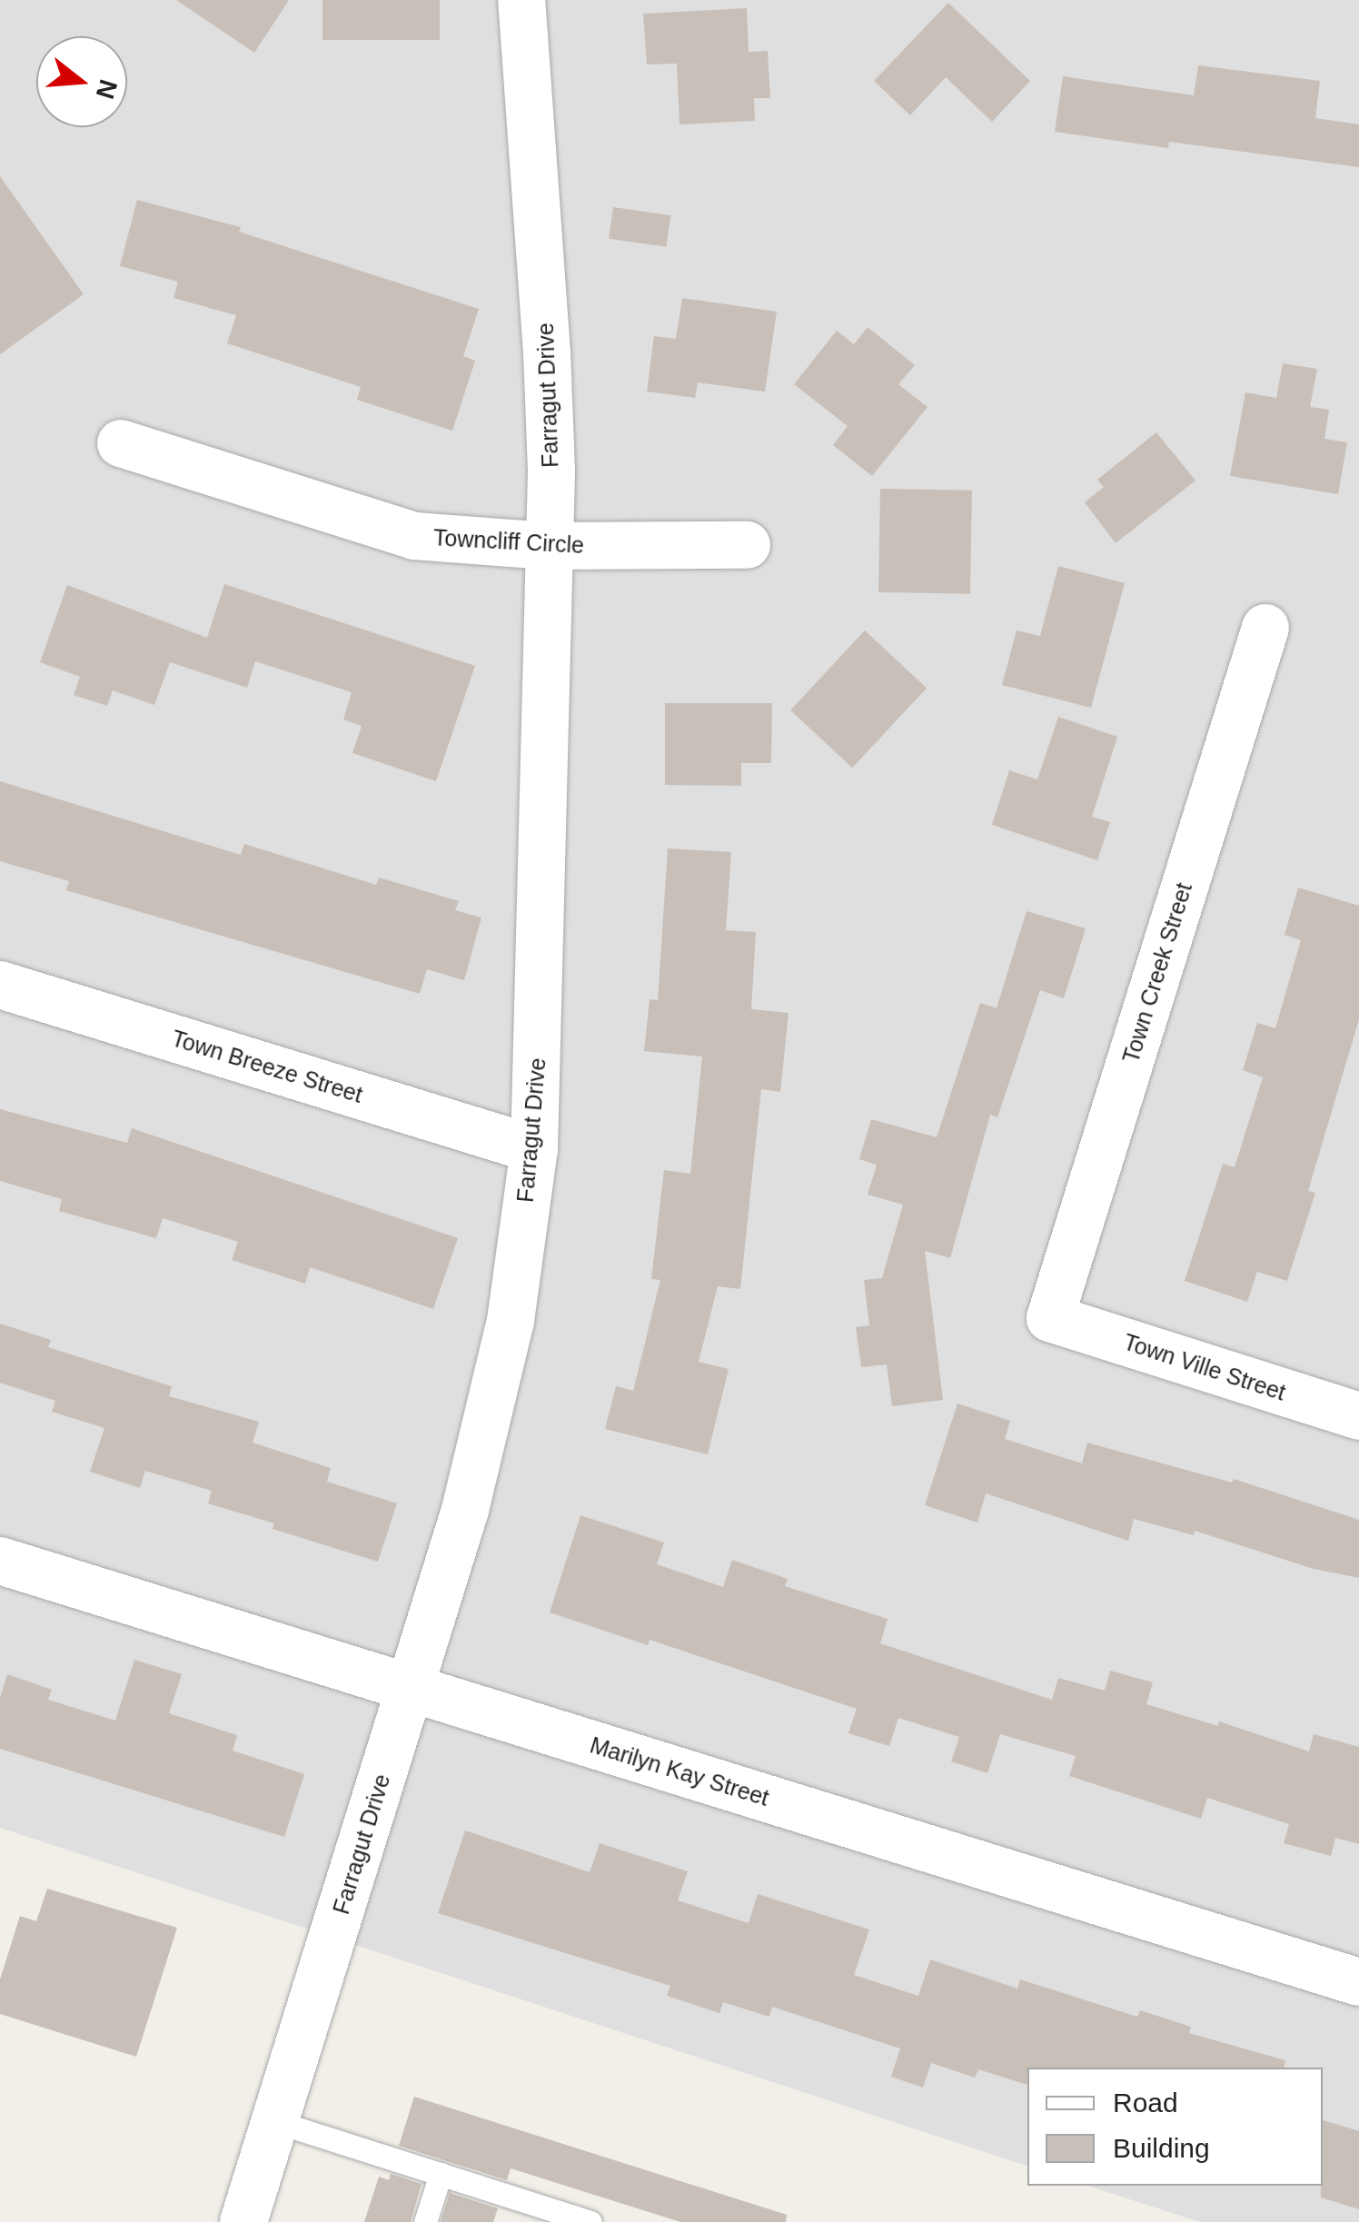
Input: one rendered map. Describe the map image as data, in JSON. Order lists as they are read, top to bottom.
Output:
{
  "streets": {
    "street": [
      "Farragut Drive",
      "Towncliff Circle",
      "Town Creek Street",
      "Town Breeze Street",
      "Town Ville Street",
      "Marilyn Kay Street"
    ]
  },
  "crossings": [
    ["Farragut Drive", "Towncliff Circle"],
    ["Farragut Drive", "Town Breeze Street"],
    ["Farragut Drive", "Marilyn Kay Street"],
    ["Town Creek Street", "Town Ville Street"]
  ],
  "legend": ["Road", "Building"],
  "north": "right"
}
